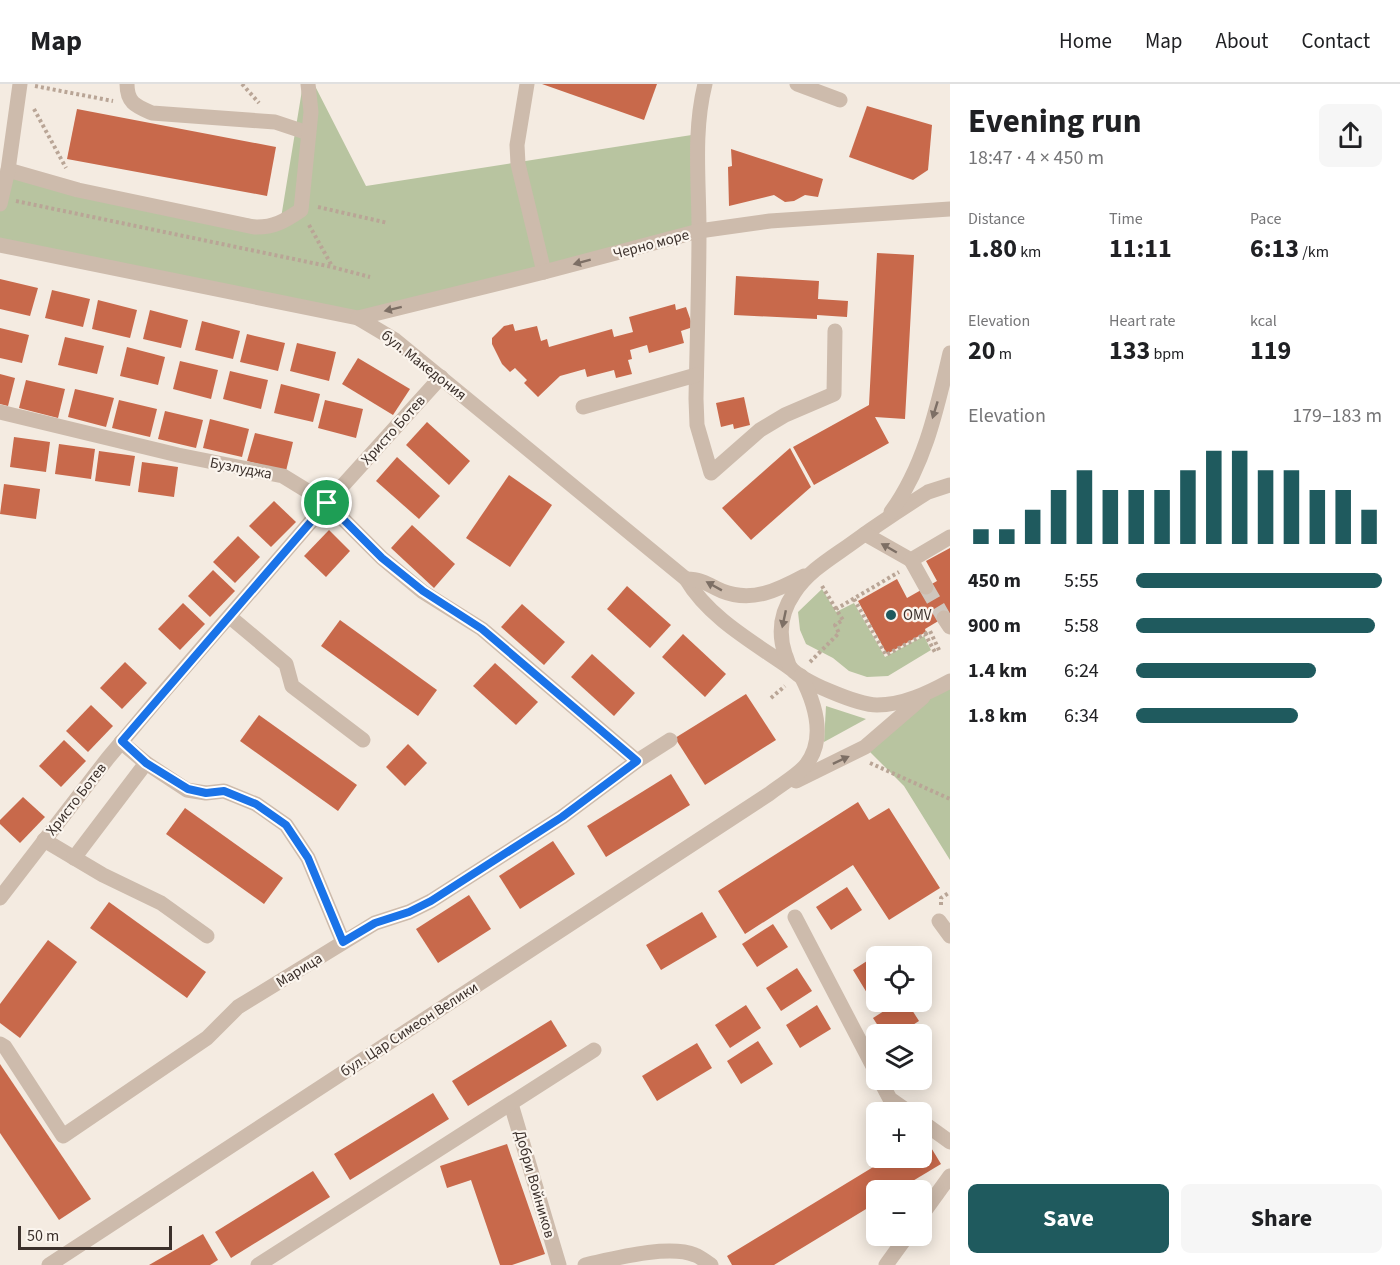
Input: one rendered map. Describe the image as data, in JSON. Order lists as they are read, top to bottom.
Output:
{
  "streets": {
    "street": [
      "Черно море",
      "бул. Македония",
      "Христо Ботев",
      "Бузлуджа",
      "Марица",
      "бул. Цар Симеон Велики",
      "Добри Войников"
    ]
  },
  "crossings": [
    ["Черно море", "бул. Македония"],
    ["бул. Македония", "Христо Ботев"],
    ["бул. Македония", "бул. Цар Симеон Велики"],
    ["Христо Ботев", "Бузлуджа"],
    ["Бузлуджа", "Марица"]
  ],
  "one_way": ["Черно море"],
  "places": ["OMV"],
  "scale_bar": "50 m",
  "page": {
    "header": "Map",
    "nav": [
      "Home",
      "Map",
      "About",
      "Contact"
    ],
    "heading": ["Evening run", "18:47 · 4 × 450 m"],
    "stats": [
      ["Distance", "1.80 km"],
      ["Time", "11:11"],
      ["Pace", "6:13 /km"],
      ["Elevation", "20 m"],
      ["Heart rate", "133 bpm"],
      ["kcal", "119"]
    ],
    "chart": ["Elevation", "179–183 m"],
    "list": [
      {
        "name": "450 m",
        "note": "5:55"
      },
      {
        "name": "900 m",
        "note": "5:58"
      },
      {
        "name": "1.4 km",
        "note": "6:24"
      },
      {
        "name": "1.8 km",
        "note": "6:34"
      }
    ],
    "map_buttons": ["+", "−"],
    "buttons": ["Save", "Share"],
    "scale": "50 m"
  }
}
